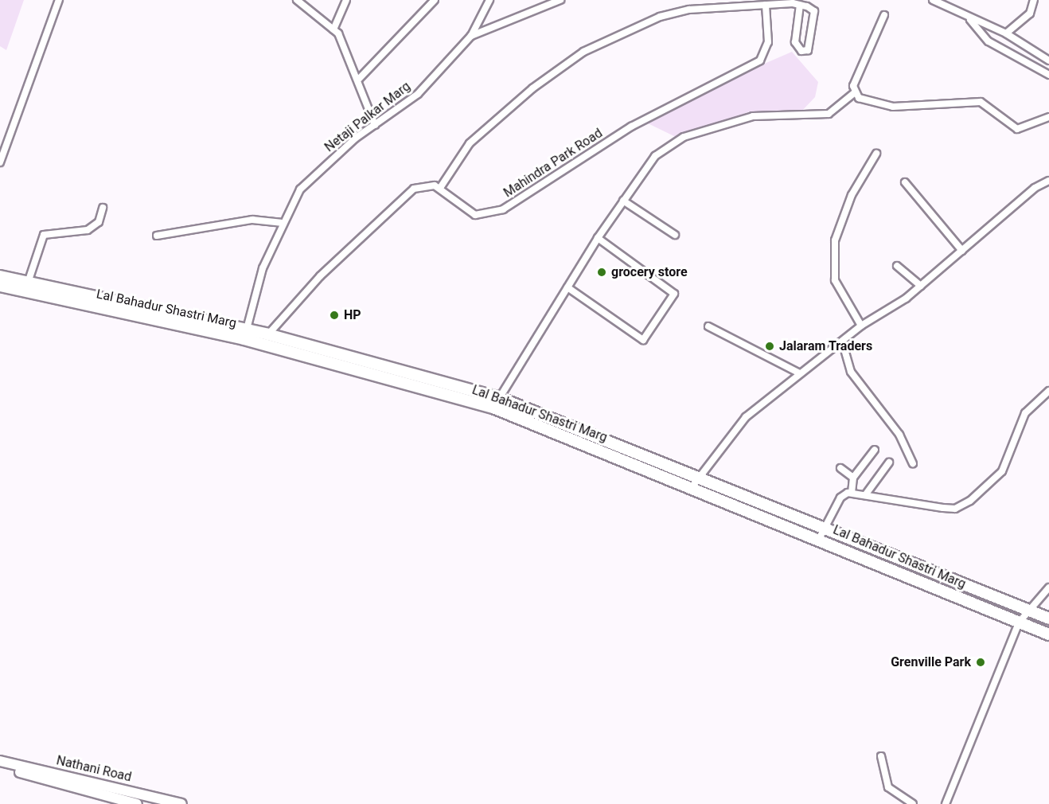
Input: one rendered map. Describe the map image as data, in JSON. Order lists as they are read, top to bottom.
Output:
{
  "streets": {
    "main road": ["Lal Bahadur Shastri Marg"],
    "street": ["Netaji Palkar Marg", "Mahindra Park Road", "Nathani Road"]
  },
  "crossings": [
    ["Netaji Palkar Marg", "Lal Bahadur Shastri Marg"]
  ],
  "places": [
    "grocery store",
    "HP",
    "Jalaram Traders",
    "Grenville Park"
  ]
}
